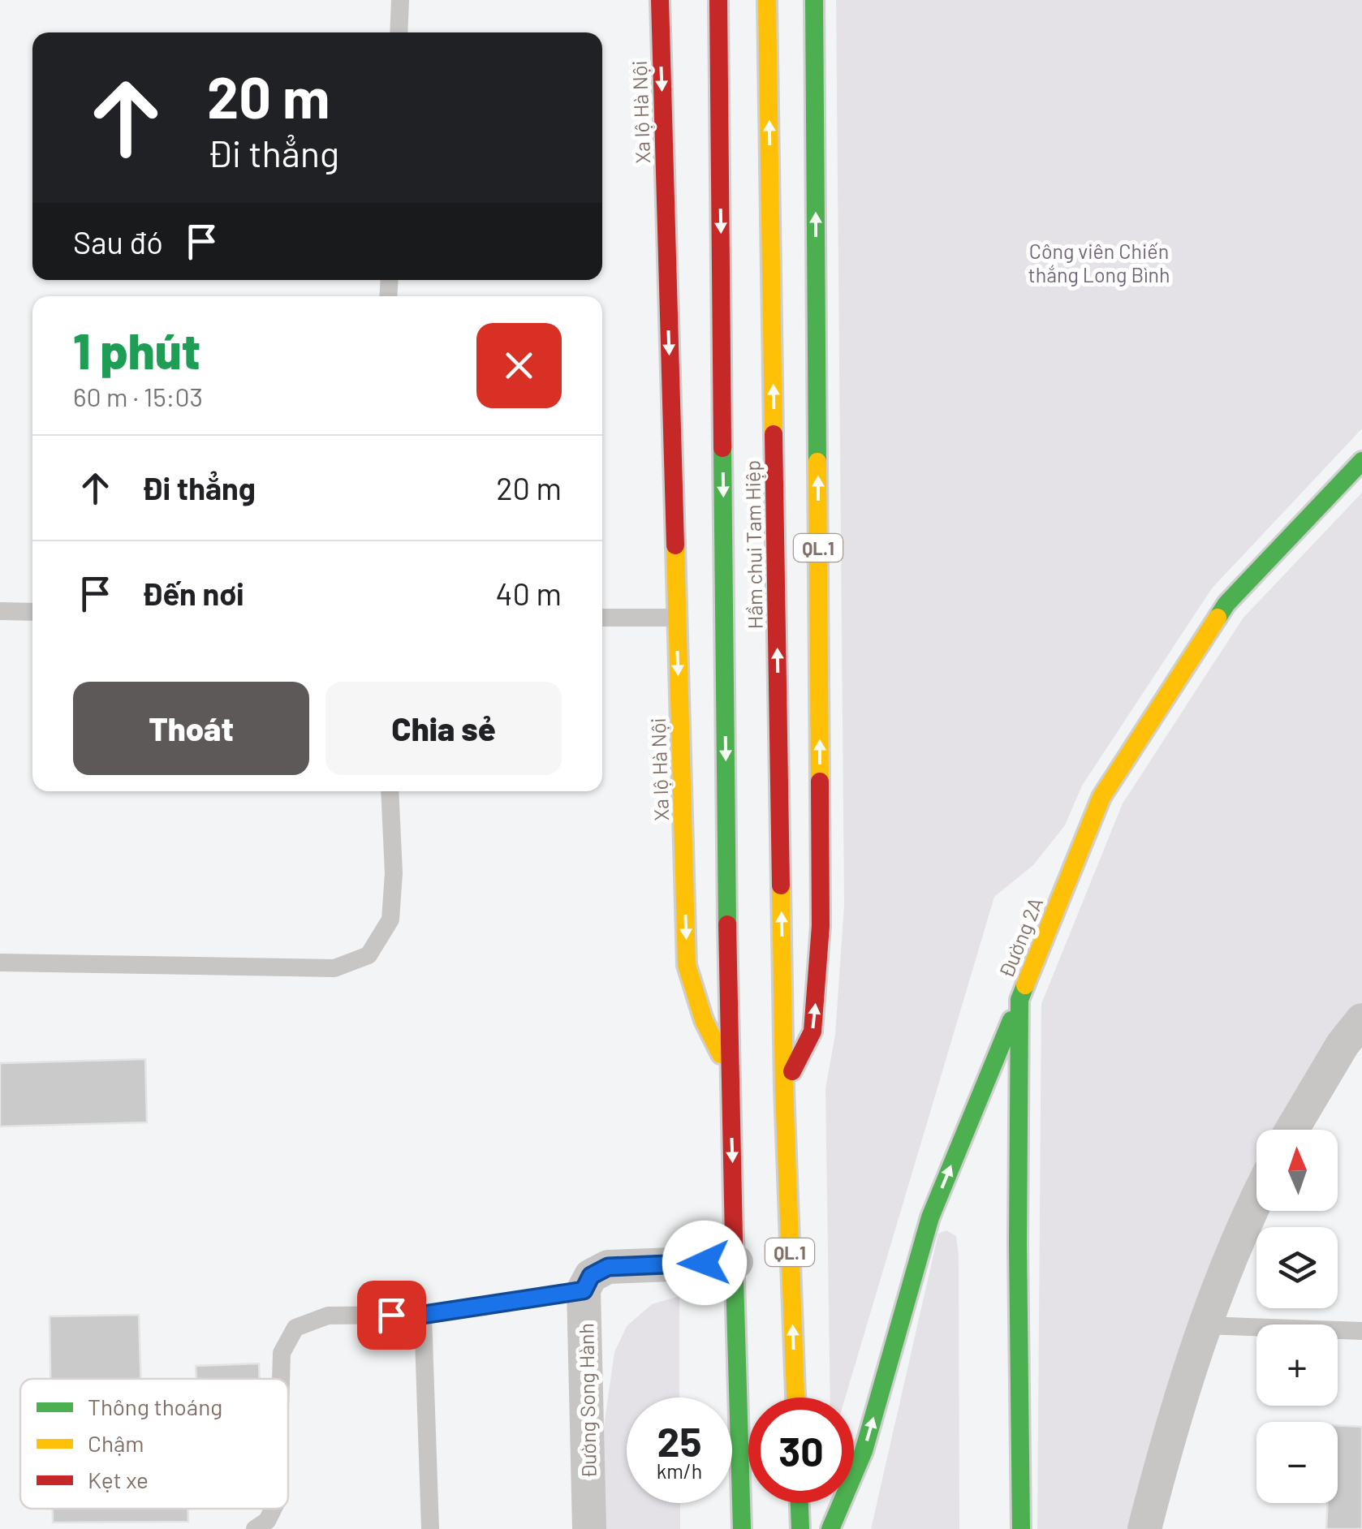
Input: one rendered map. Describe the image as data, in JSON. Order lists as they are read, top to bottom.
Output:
{
  "streets": {
    "main road": [
      "Xa lộ Hà Nội",
      "Hầm chui Tam Hiệp",
      "QL.1",
      "Đường 2A"
    ],
    "street": ["Đường Song Hành"]
  },
  "crossings": [
    ["Xa lộ Hà Nội", "Hầm chui Tam Hiệp"],
    ["Hầm chui Tam Hiệp", "QL.1"]
  ],
  "parks": ["Công viên Chiến thắng Long Bình"],
  "legend": ["Thông thoáng", "Chậm", "Kẹt xe"],
  "north": "top",
  "page": {
    "turn": ["20 m", "Đi thẳng"],
    "then": "Sau đó",
    "heading": ["1 phút", "60 m · 15:03"],
    "list": [
      {
        "name": "Đi thẳng",
        "value": "20 m"
      },
      {
        "name": "Đến nơi",
        "value": "40 m"
      }
    ],
    "buttons": ["Thoát", "Chia sẻ"],
    "map_buttons": ["+", "−"],
    "speed": "25 km/h",
    "limit": "30"
  }
}
